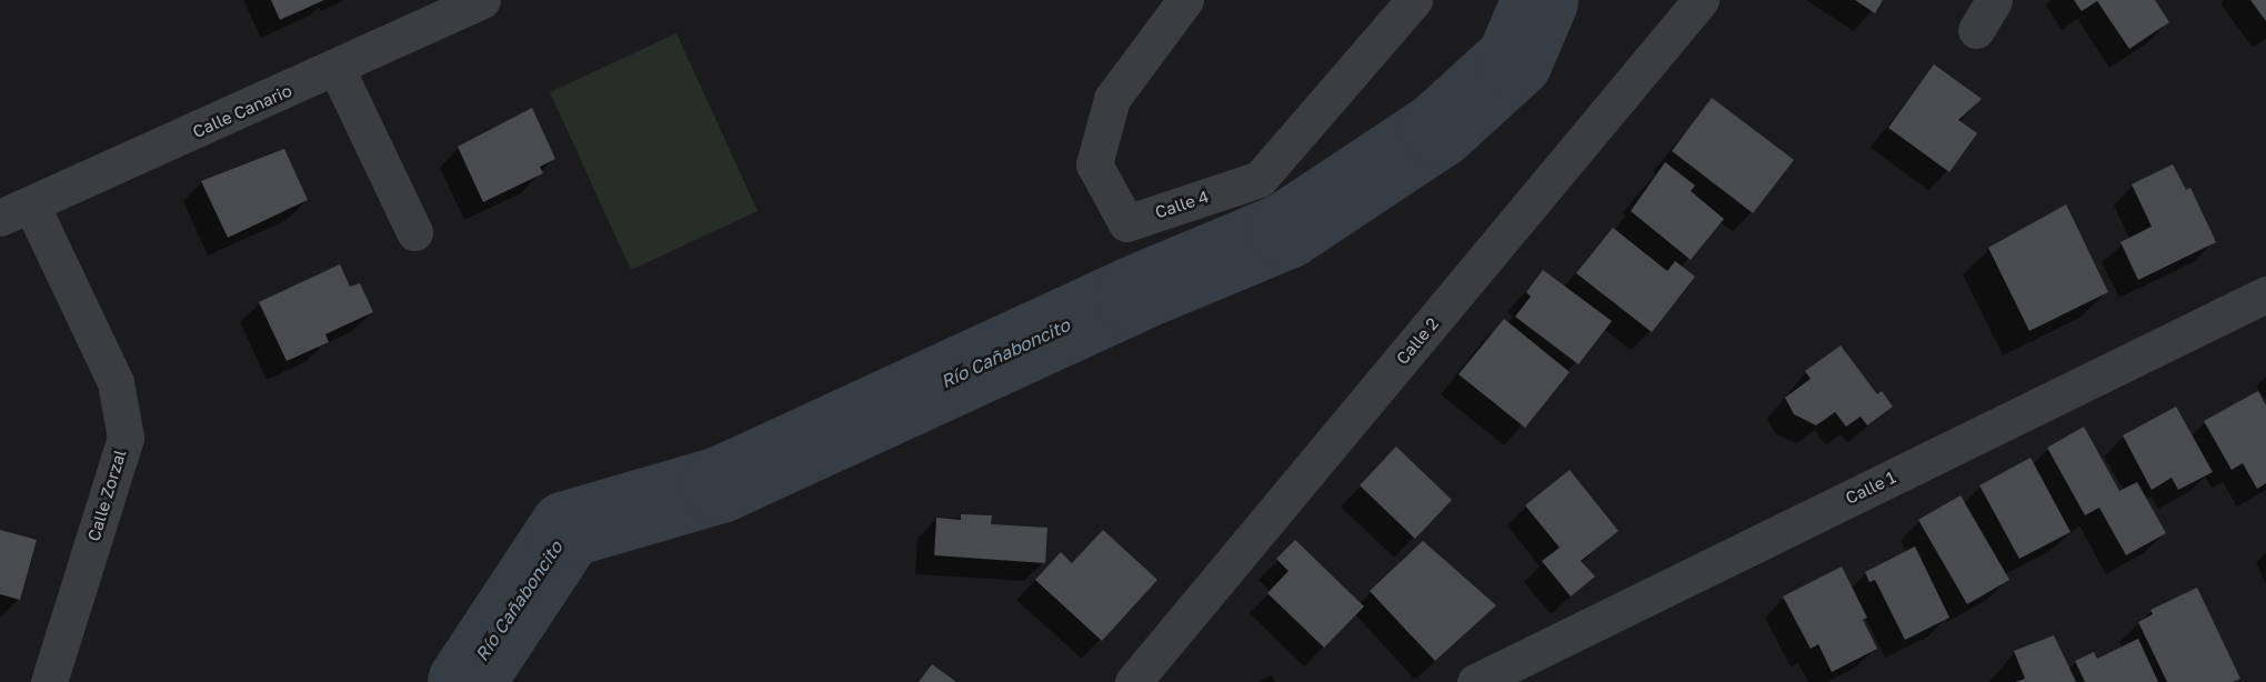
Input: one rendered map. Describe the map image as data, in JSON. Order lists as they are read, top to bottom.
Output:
{
  "streets": {
    "street": [
      "Calle Canario",
      "Calle 4",
      "Calle 2",
      "Calle 1",
      "Calle Zorzal"
    ]
  },
  "crossings": [
    ["Calle Canario", "Calle Zorzal"]
  ],
  "water": ["Río Cañaboncito"]
}
